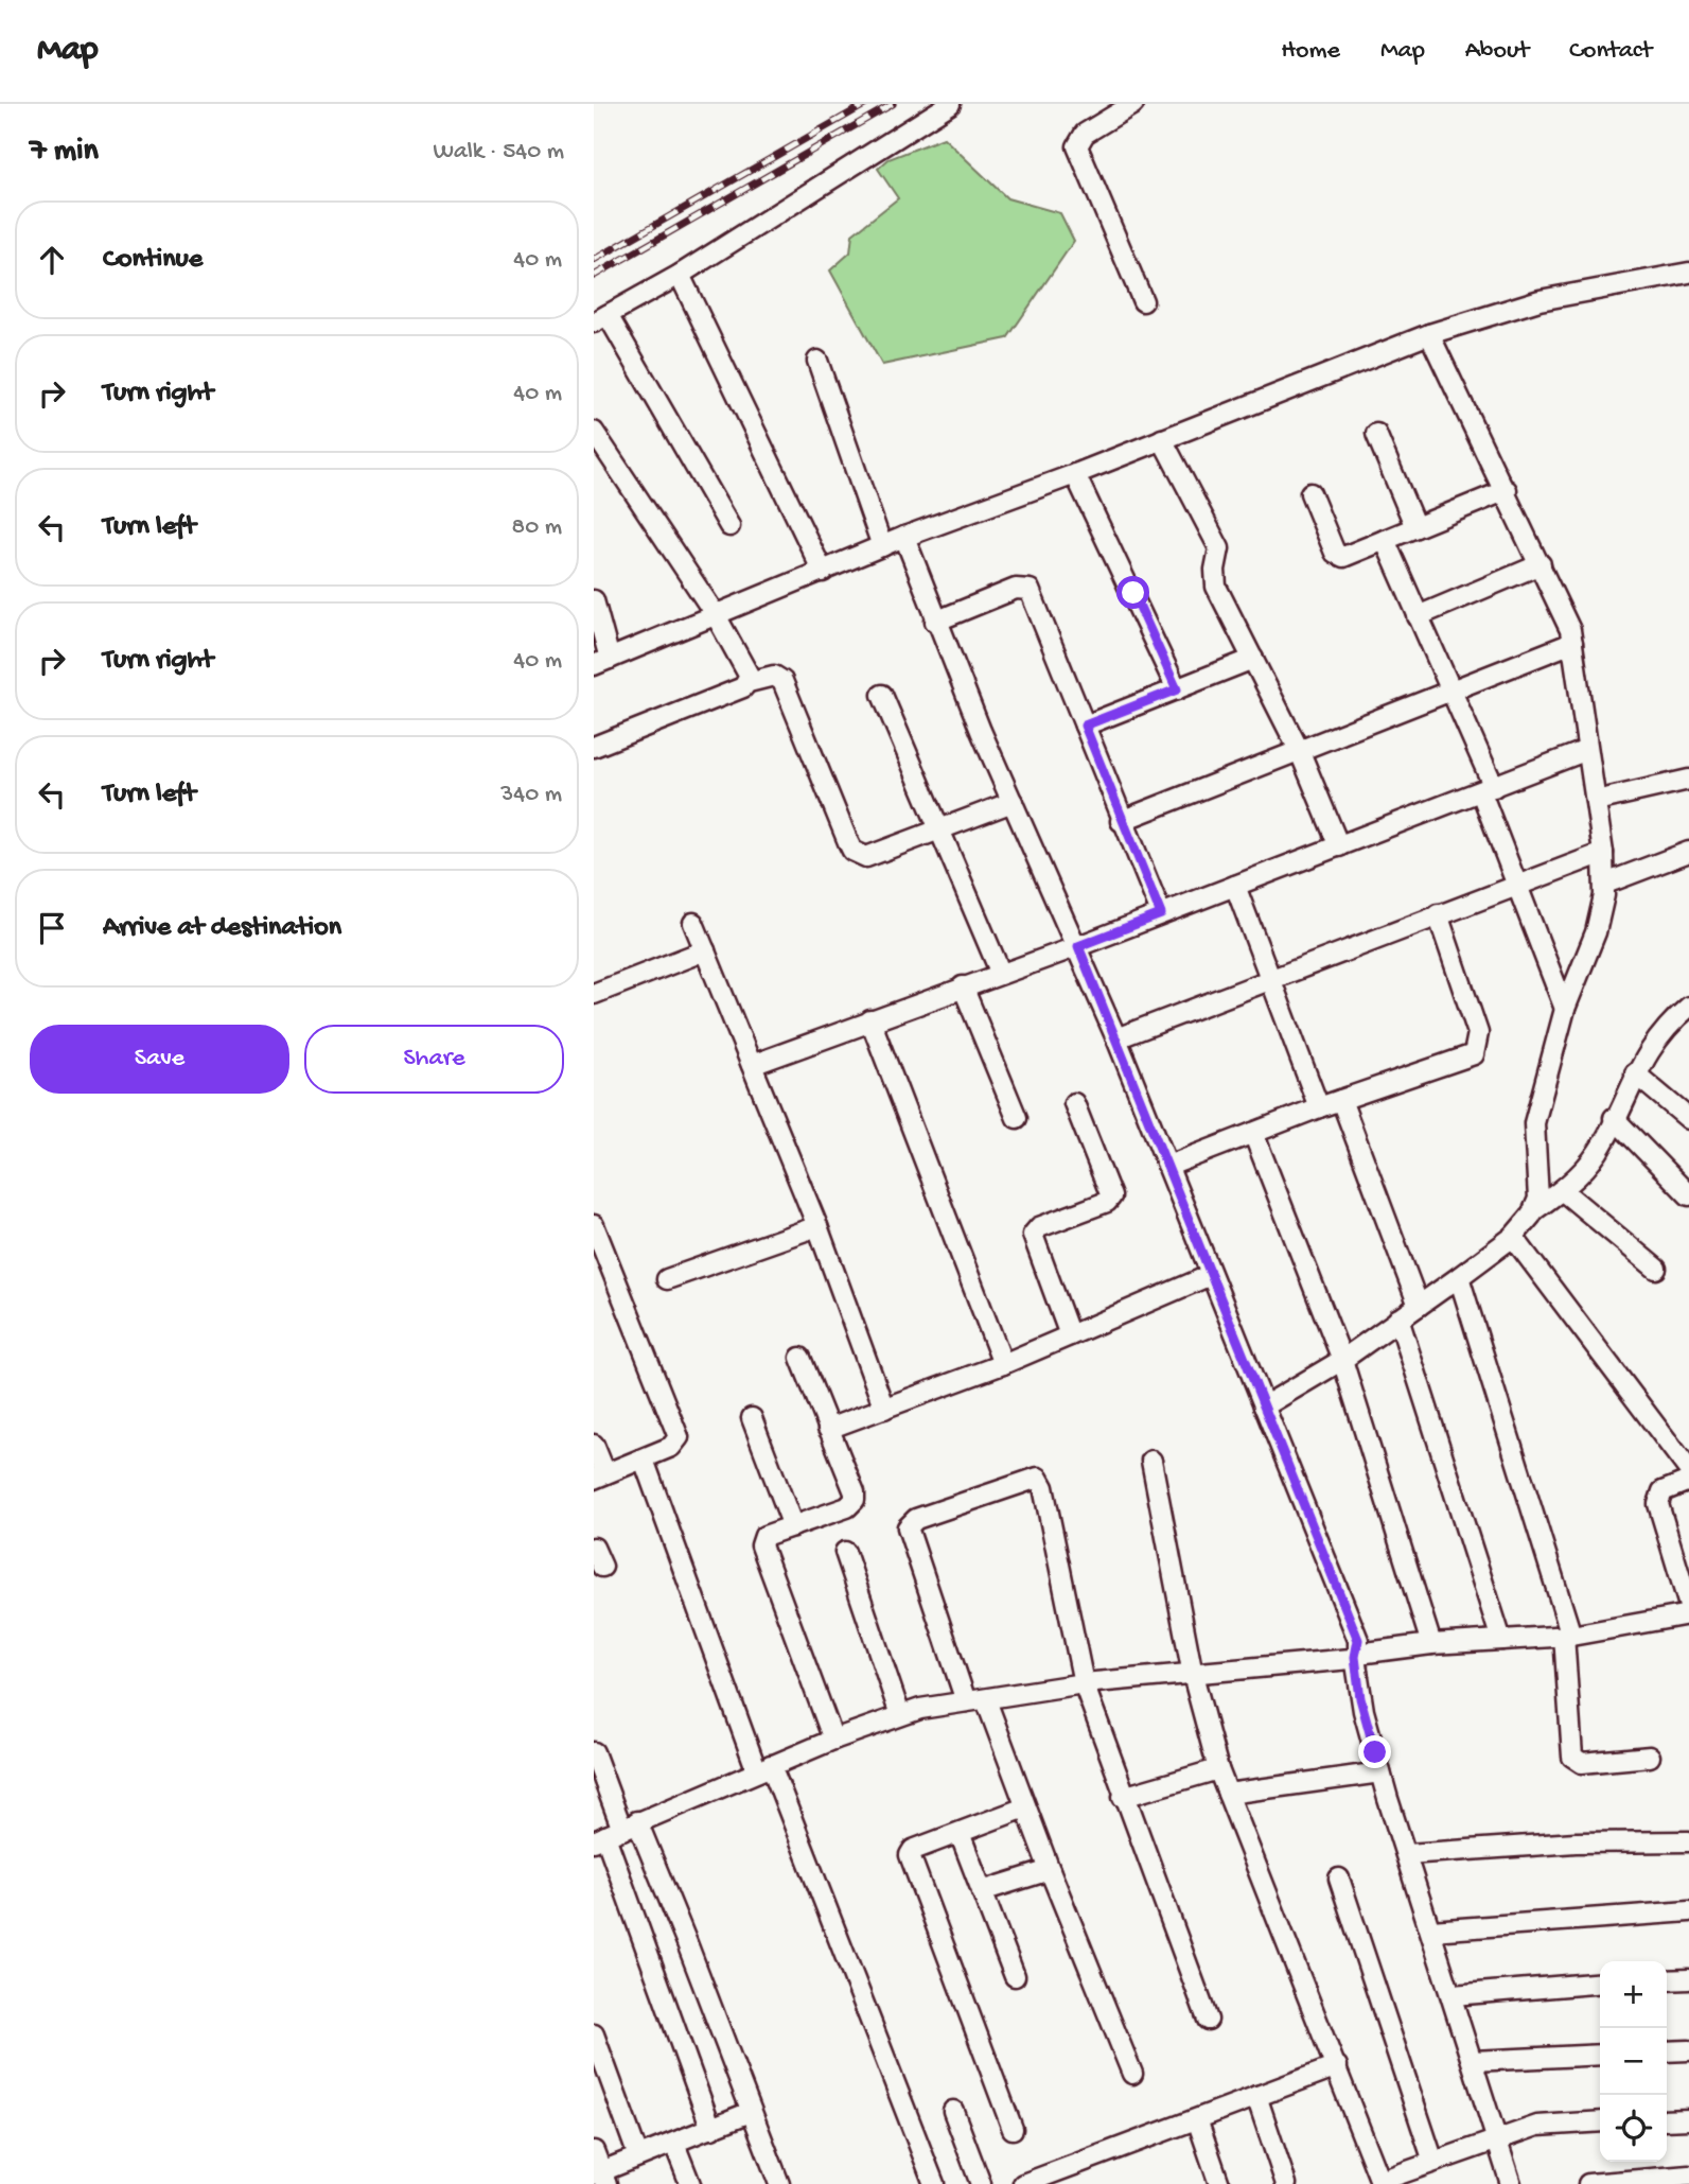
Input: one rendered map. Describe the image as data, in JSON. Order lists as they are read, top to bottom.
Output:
{
  "page": {
    "header": "Map",
    "nav": [
      "Home",
      "Map",
      "About",
      "Contact"
    ],
    "heading": ["7 min", "Walk · 540 m"],
    "list": [
      ["Continue", "40 m"],
      ["Turn right", "40 m"],
      ["Turn left", "80 m"],
      ["Turn right", "40 m"],
      ["Turn left", "340 m"],
      "Arrive at destination"
    ],
    "buttons": ["Save", "Share"],
    "map_buttons": ["+", "−"]
  }
}
